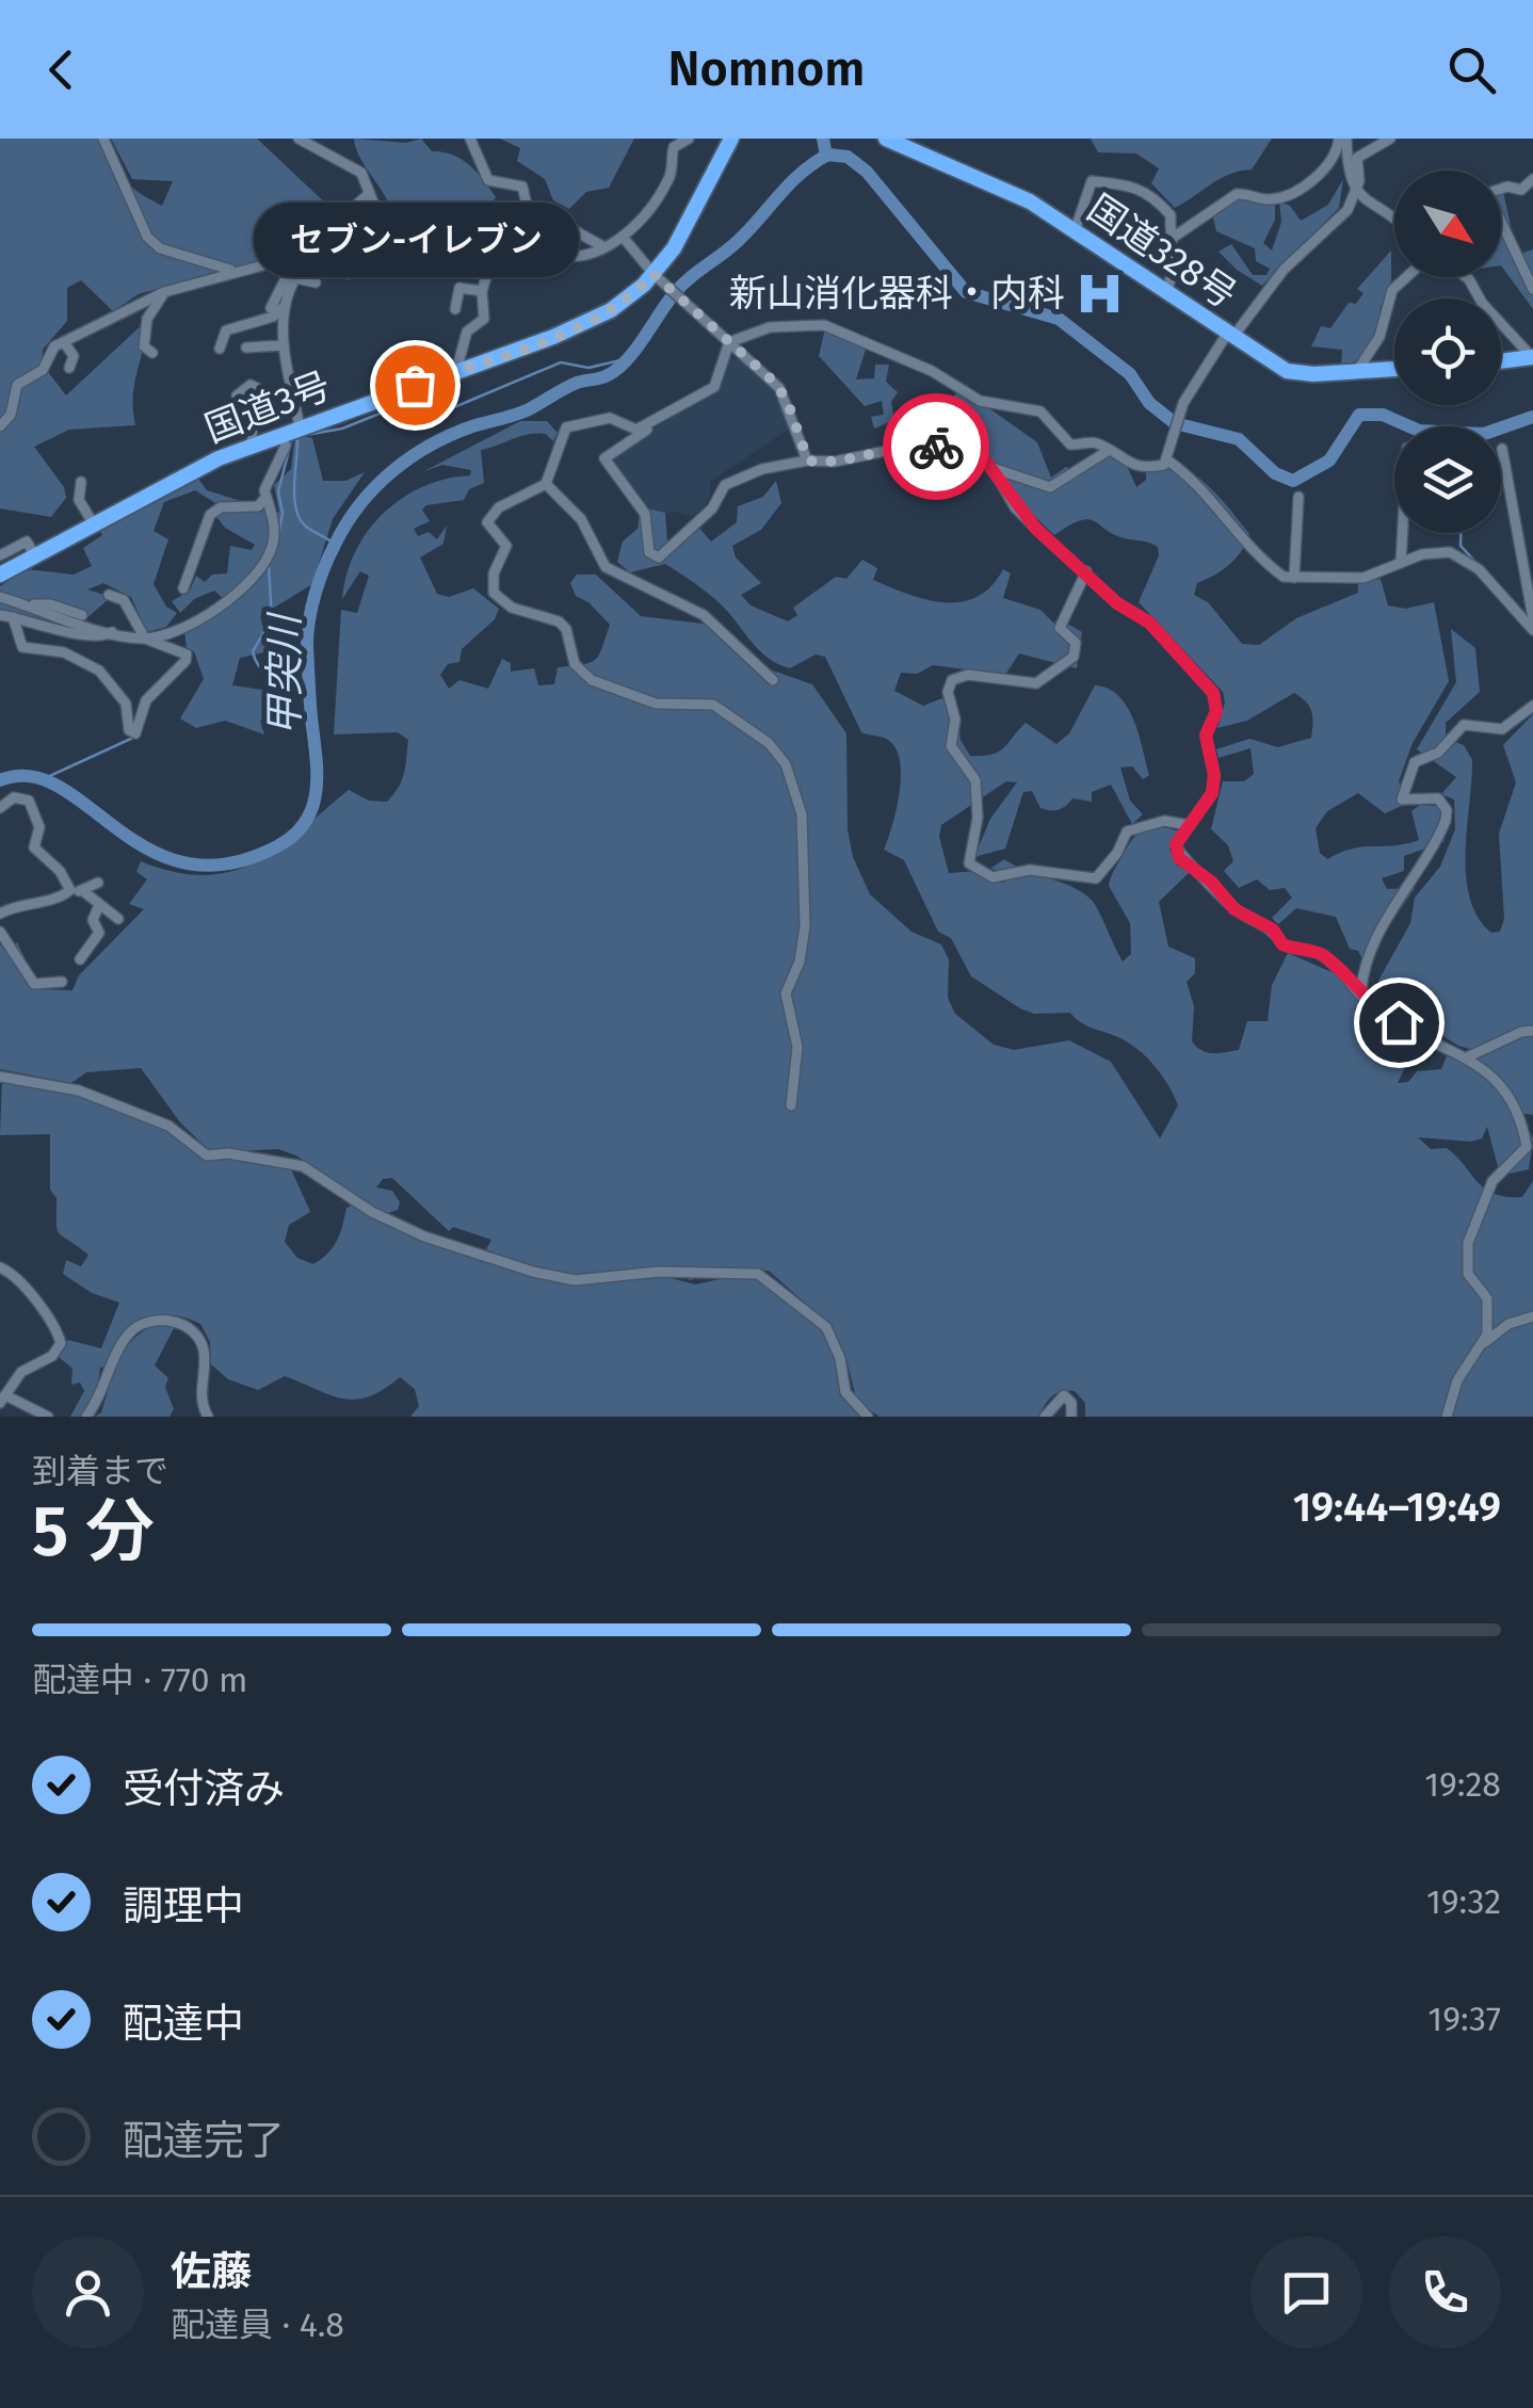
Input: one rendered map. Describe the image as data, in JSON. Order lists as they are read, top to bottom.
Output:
{
  "streets": {
    "highway": ["国道328号", "国道3号"]
  },
  "water": ["甲突川"],
  "places": {
    "hospital": ["新山消化器科・内科"],
    "other": ["セブン-イレブン"]
  },
  "north": "bottom right",
  "page": {
    "header": "Nomnom",
    "bubble": "セブン-イレブン",
    "heading": ["5 分", "到着まで", "19:44–19:49"],
    "panel": ["佐藤", "配達員 · 4.8"],
    "bar": "配達中 · 770 m",
    "list": [
      ["受付済み", "19:28"],
      ["調理中", "19:32"],
      ["配達中", "19:37"],
      "配達完了"
    ]
  }
}
